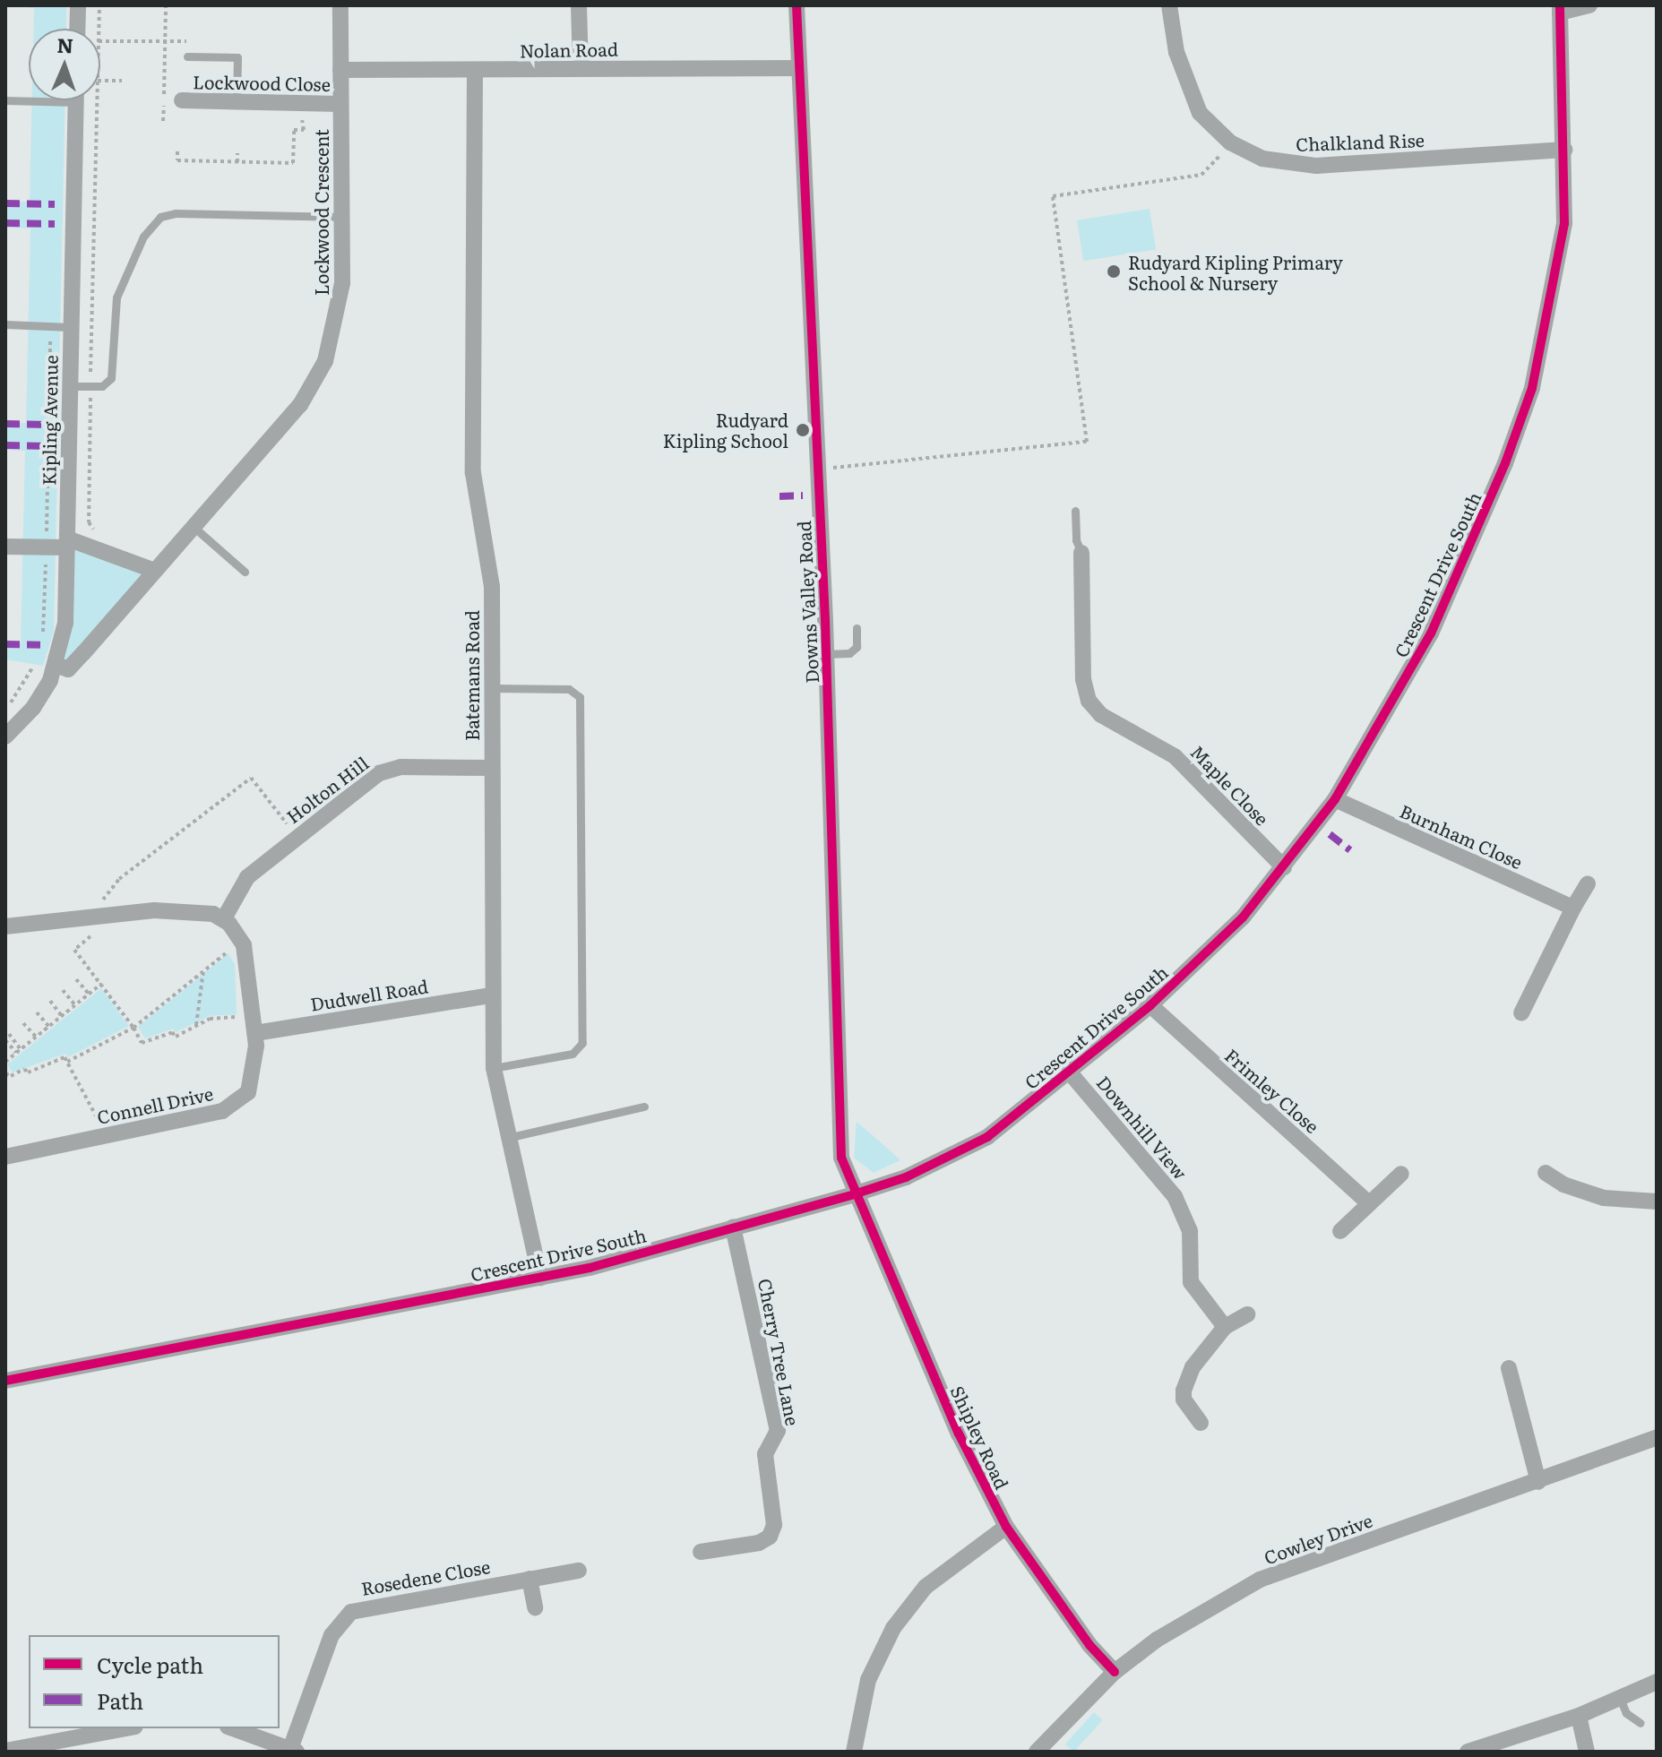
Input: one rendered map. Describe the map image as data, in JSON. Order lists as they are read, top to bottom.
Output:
{
  "streets": {
    "street": [
      "Nolan Road",
      "Lockwood Close",
      "Chalkland Rise",
      "Lockwood Crescent",
      "Kipling Avenue",
      "Crescent Drive South",
      "Downs Valley Road",
      "Batemans Road",
      "Maple Close",
      "Holton Hill",
      "Burnham Close",
      "Dudwell Road",
      "Frimley Close",
      "Connell Drive",
      "Downhill View",
      "Cherry Tree Lane",
      "Shipley Road",
      "Cowley Drive",
      "Rosedene Close"
    ]
  },
  "crossings": [
    ["Nolan Road", "Lockwood Crescent"],
    ["Nolan Road", "Downs Valley Road"],
    ["Nolan Road", "Batemans Road"],
    ["Lockwood Close", "Lockwood Crescent"],
    ["Chalkland Rise", "Crescent Drive South"],
    ["Lockwood Crescent", "Kipling Avenue"],
    ["Crescent Drive South", "Downs Valley Road"],
    ["Crescent Drive South", "Batemans Road"],
    ["Crescent Drive South", "Maple Close"],
    ["Crescent Drive South", "Burnham Close"],
    ["Crescent Drive South", "Frimley Close"],
    ["Crescent Drive South", "Downhill View"],
    ["Crescent Drive South", "Cherry Tree Lane"],
    ["Crescent Drive South", "Shipley Road"],
    ["Downs Valley Road", "Shipley Road"],
    ["Batemans Road", "Holton Hill"],
    ["Batemans Road", "Dudwell Road"],
    ["Holton Hill", "Connell Drive"],
    ["Dudwell Road", "Connell Drive"],
    ["Shipley Road", "Cowley Drive"]
  ],
  "places": ["Rudyard Kipling Primary School & Nursery", "Rudyard Kipling School"],
  "legend": ["Cycle path", "Path"],
  "north": "top"
}
